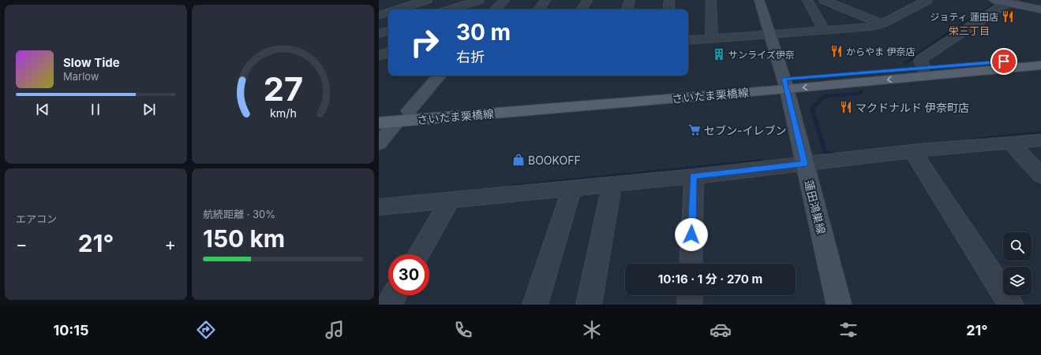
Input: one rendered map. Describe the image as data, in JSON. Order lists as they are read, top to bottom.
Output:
{
  "streets": {
    "main road": ["さいたま栗橋線", "蓮田鴻巣線"]
  },
  "crossings": [
    ["さいたま栗橋線", "蓮田鴻巣線"]
  ],
  "districts": ["栄三丁目"],
  "places": {
    "restaurant": ["ジョティ 蓮田店", "からやま 伊奈店", "マクドナルド 伊奈町店"],
    "building": ["サンライズ伊奈"],
    "supermarket": ["セブン-イレブン"],
    "shop": ["BOOKOFF"]
  },
  "page": {
    "turn": ["30 m", "右折"],
    "song": ["Slow Tide", "Marlow"],
    "tile": [
      "エアコン",
      ["航続距離 · 30%", "150 km"]
    ],
    "heat": ["−", "21°", "+"],
    "limit": "30",
    "trip": "10:16 · 1 分 · 270 m",
    "tabs": ["10:15", "21°"],
    "gauge": ["27", "km/h"]
  }
}
